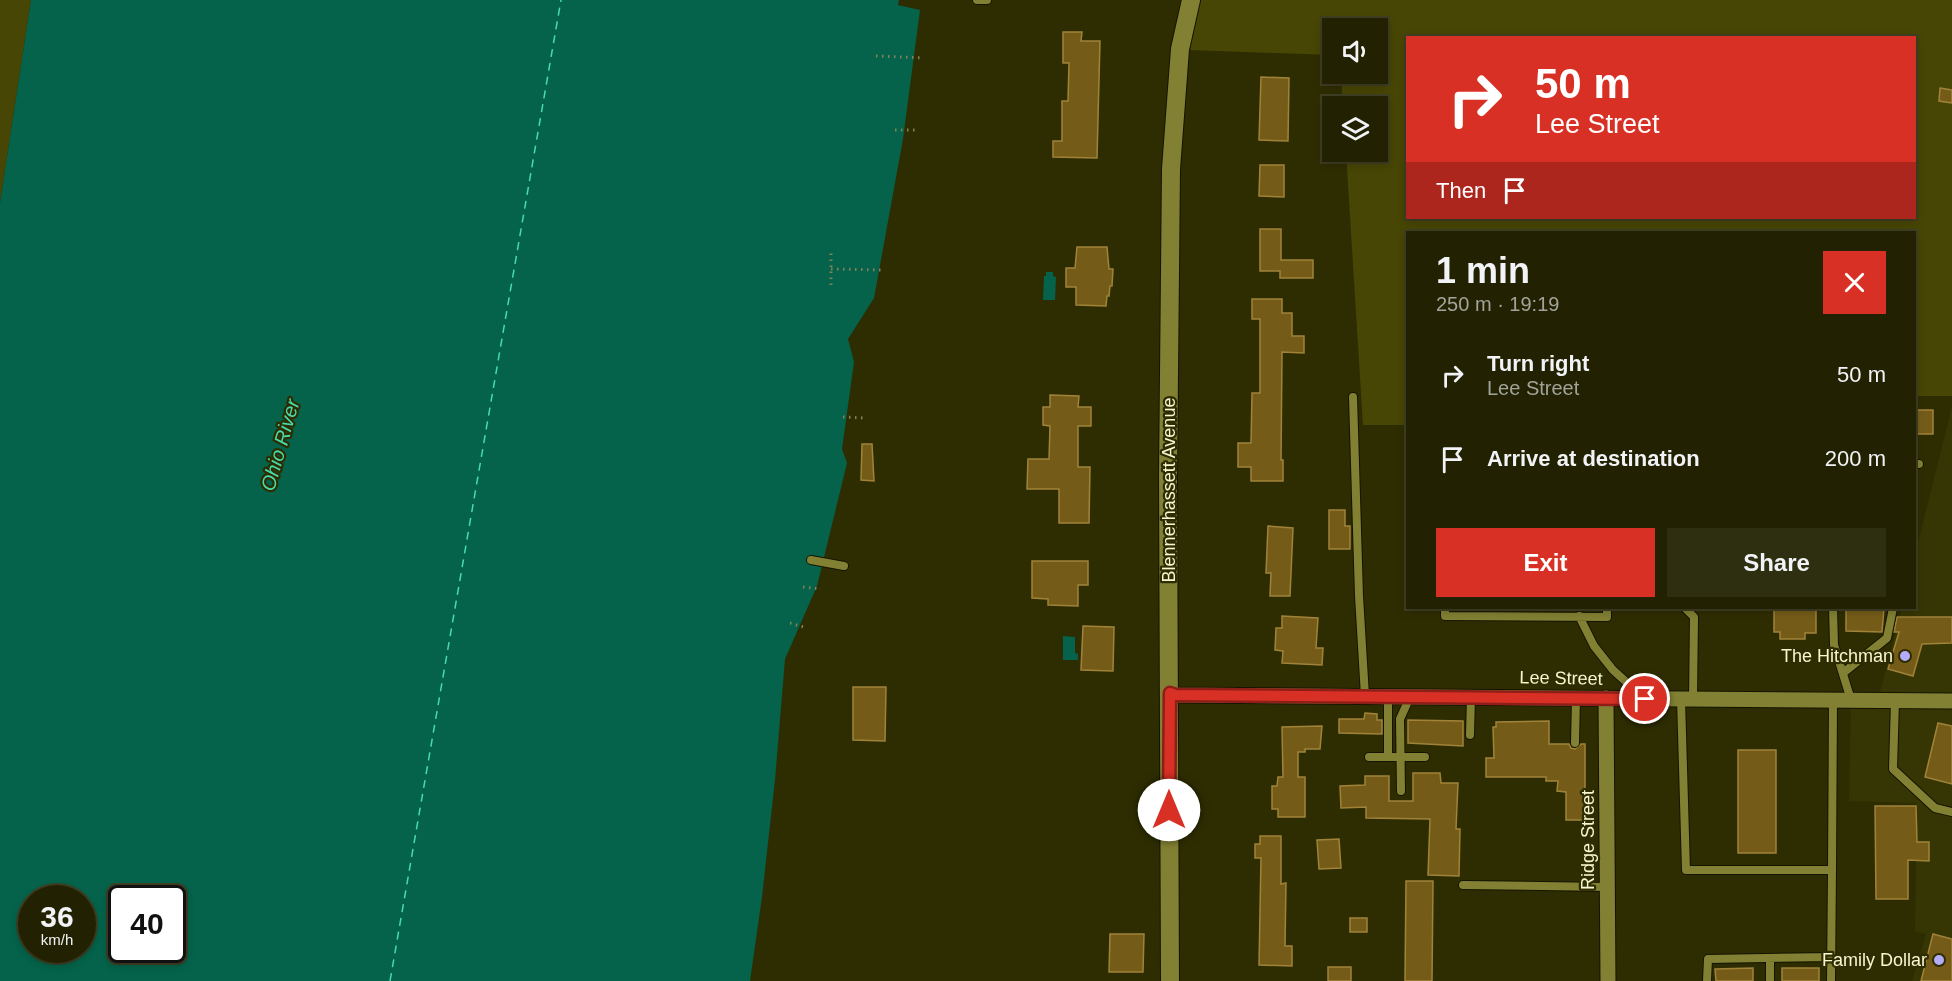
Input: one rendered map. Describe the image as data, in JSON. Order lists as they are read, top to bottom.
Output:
{
  "streets": {
    "street": ["Blennerhassett Avenue", "Lee Street", "Ridge Street"]
  },
  "crossings": [
    ["Blennerhassett Avenue", "Lee Street"],
    ["Lee Street", "Ridge Street"]
  ],
  "water": ["Ohio River"],
  "places": ["The Hitchman", "Family Dollar"],
  "page": {
    "turn": ["50 m", "Lee Street"],
    "then": "Then",
    "heading": ["1 min", "250 m · 19:19"],
    "list": [
      {
        "name": "Turn right",
        "note": "Lee Street",
        "value": "50 m"
      },
      {
        "name": "Arrive at destination",
        "value": "200 m"
      }
    ],
    "buttons": ["Exit", "Share"],
    "speed": "36 km/h",
    "limit": "40"
  }
}
